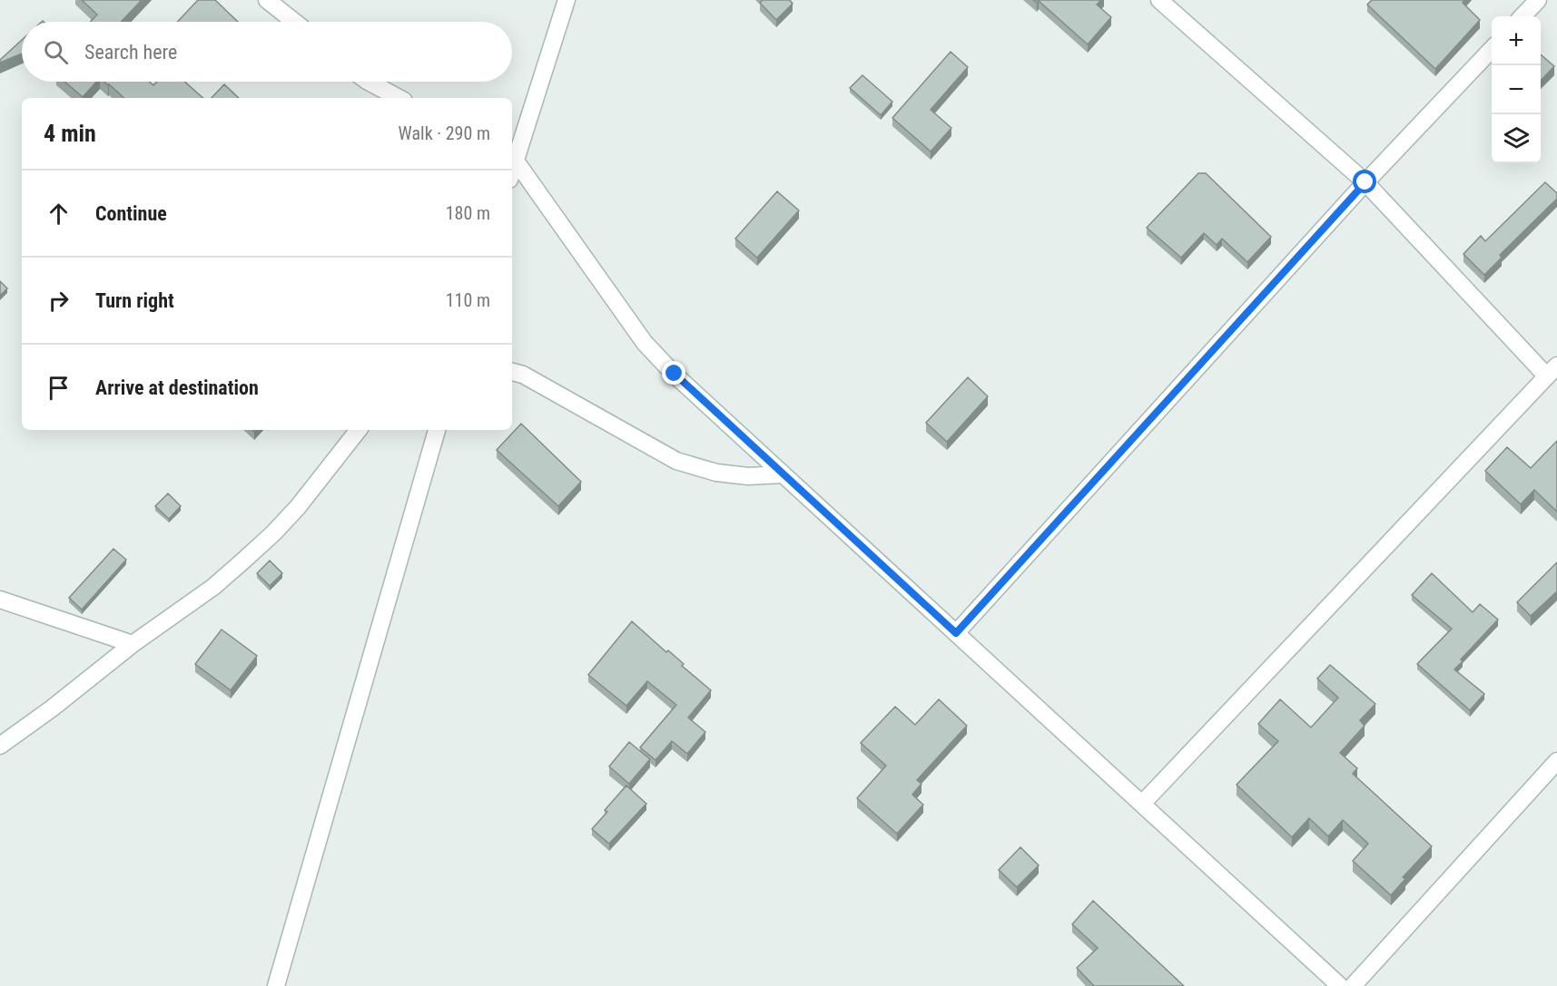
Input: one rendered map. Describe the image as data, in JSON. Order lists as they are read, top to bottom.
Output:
{
  "page": {
    "map_buttons": ["+", "−"],
    "search": "Search here",
    "heading": ["4 min", "Walk · 290 m"],
    "list": [
      ["Continue", "180 m"],
      ["Turn right", "110 m"],
      "Arrive at destination"
    ]
  }
}
